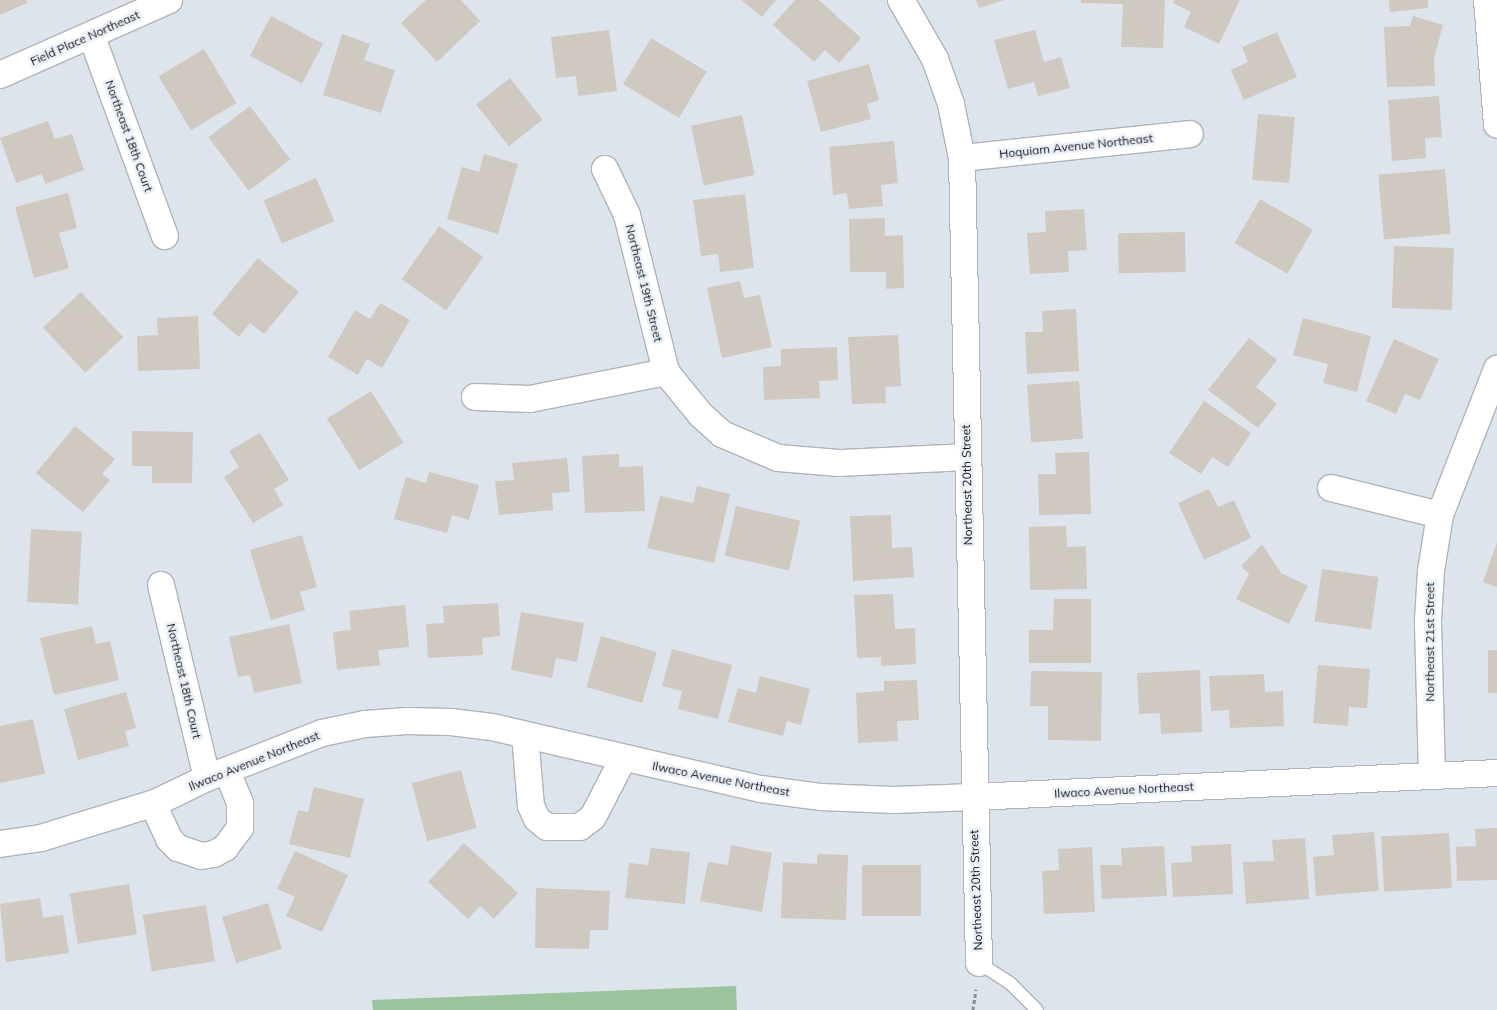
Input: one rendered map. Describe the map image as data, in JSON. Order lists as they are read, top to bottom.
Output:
{
  "streets": {
    "street": [
      "Field Place Northeast",
      "Northeast 18th Court",
      "Hoquiam Avenue Northeast",
      "Northeast 19th Street",
      "Northeast 20th Street",
      "Northeast 21st Street",
      "Ilwaco Avenue Northeast"
    ]
  },
  "crossings": [
    ["Field Place Northeast", "Northeast 18th Court"],
    ["Northeast 18th Court", "Ilwaco Avenue Northeast"],
    ["Hoquiam Avenue Northeast", "Northeast 20th Street"],
    ["Northeast 20th Street", "Ilwaco Avenue Northeast"],
    ["Northeast 21st Street", "Ilwaco Avenue Northeast"]
  ]
}
